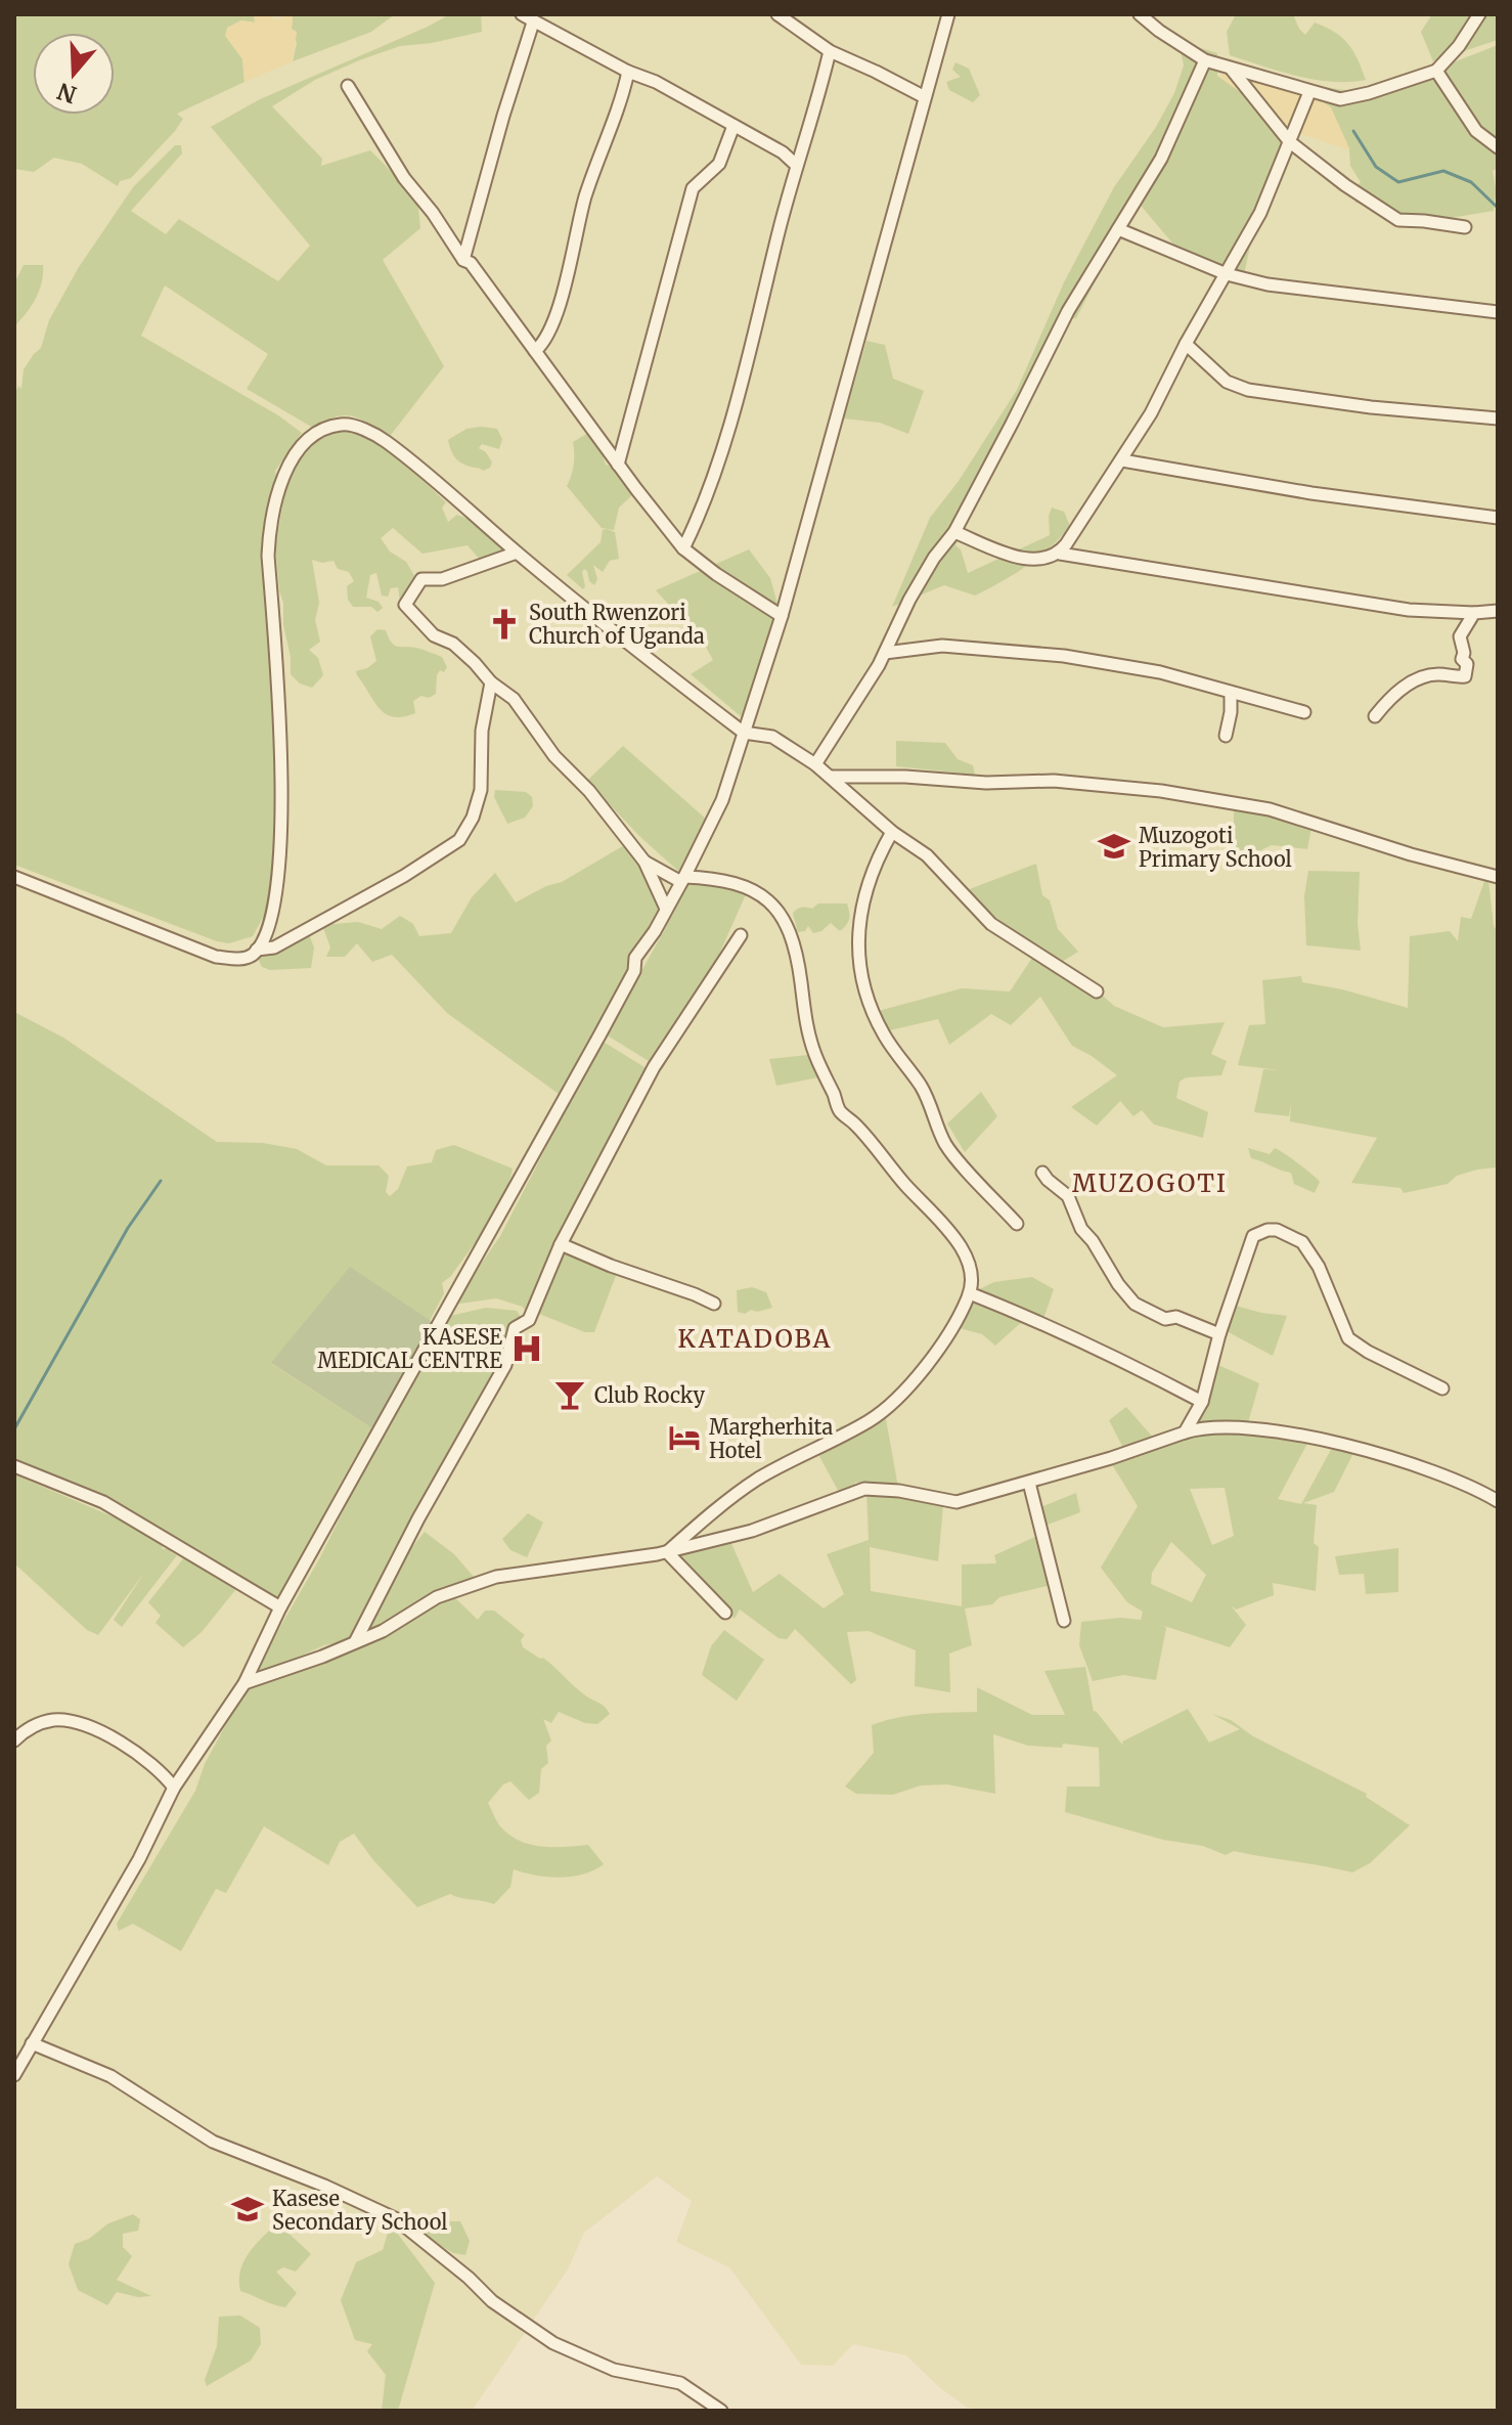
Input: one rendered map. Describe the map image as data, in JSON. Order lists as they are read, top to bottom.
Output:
{
  "districts": ["MUZOGOTI", "KATADOBA"],
  "places": {
    "church": ["South Rwenzori Church of Uganda"],
    "school or university": ["Muzogoti Primary School", "Kasese Secondary School"],
    "hospital": ["KASESE MEDICAL CENTRE"],
    "bar": ["Club Rocky"],
    "hotel": ["Margherhita Hotel"]
  },
  "north": "bottom"
}
